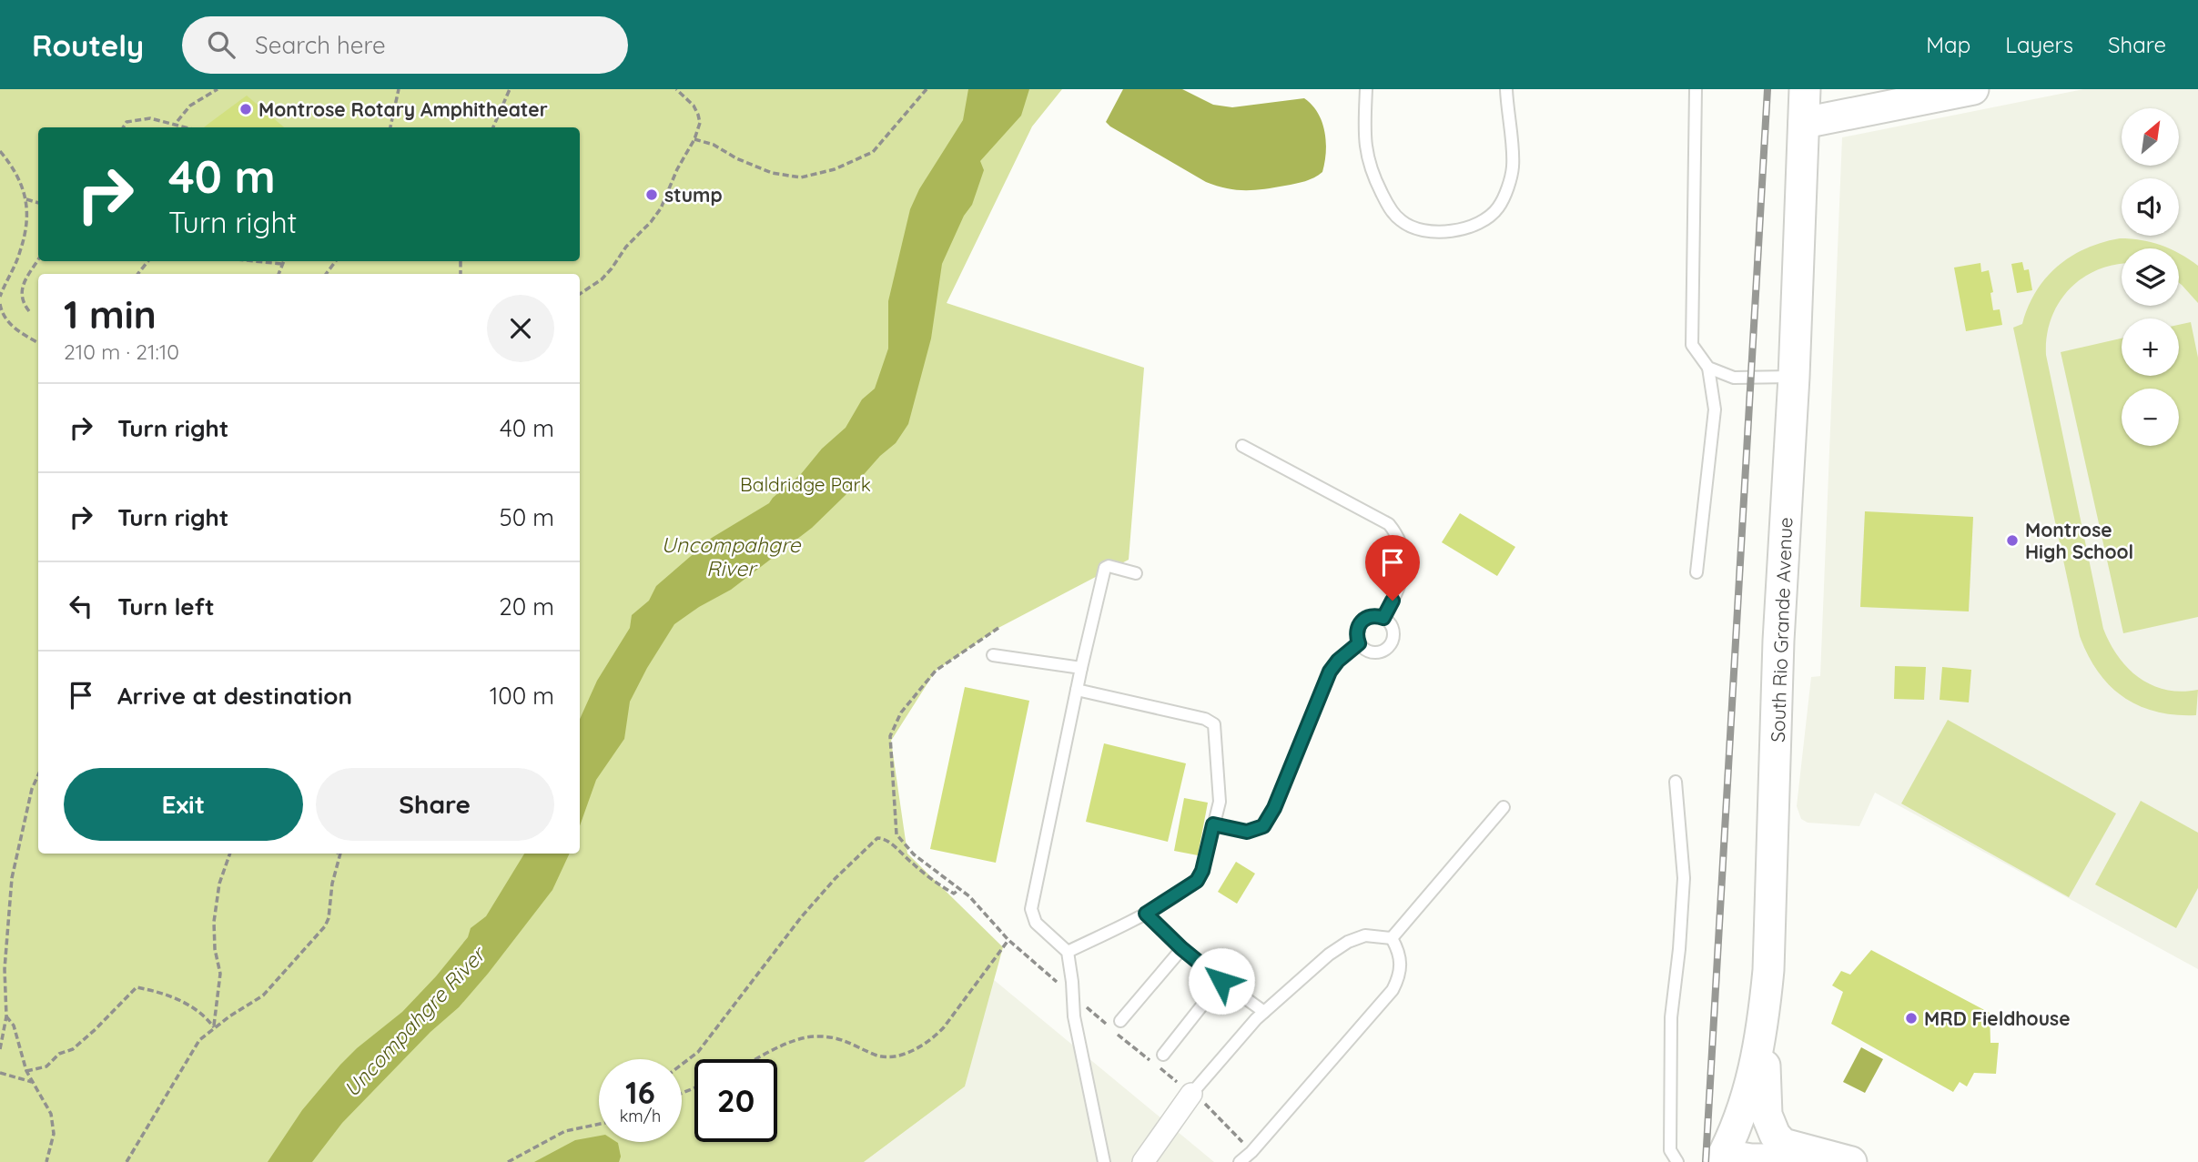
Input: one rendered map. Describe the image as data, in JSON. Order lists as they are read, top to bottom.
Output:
{
  "streets": {
    "street": ["South Rio Grande Avenue"]
  },
  "water": ["Uncompahgre River"],
  "parks": ["Baldridge Park"],
  "places": [
    "Montrose Rotary Amphitheater",
    "stump",
    "Montrose High School",
    "MRD Fieldhouse"
  ],
  "north": "top right",
  "page": {
    "header": "Routely",
    "search": "Search here",
    "nav": ["Map", "Layers", "Share"],
    "map_buttons": ["+", "−"],
    "turn": ["40 m", "Turn right"],
    "heading": ["1 min", "210 m · 21:10"],
    "list": [
      {
        "name": "Turn right",
        "value": "40 m"
      },
      {
        "name": "Turn right",
        "value": "50 m"
      },
      {
        "name": "Turn left",
        "value": "20 m"
      },
      {
        "name": "Arrive at destination",
        "value": "100 m"
      }
    ],
    "buttons": ["Exit", "Share"],
    "speed": "16 km/h",
    "limit": "20"
  }
}
